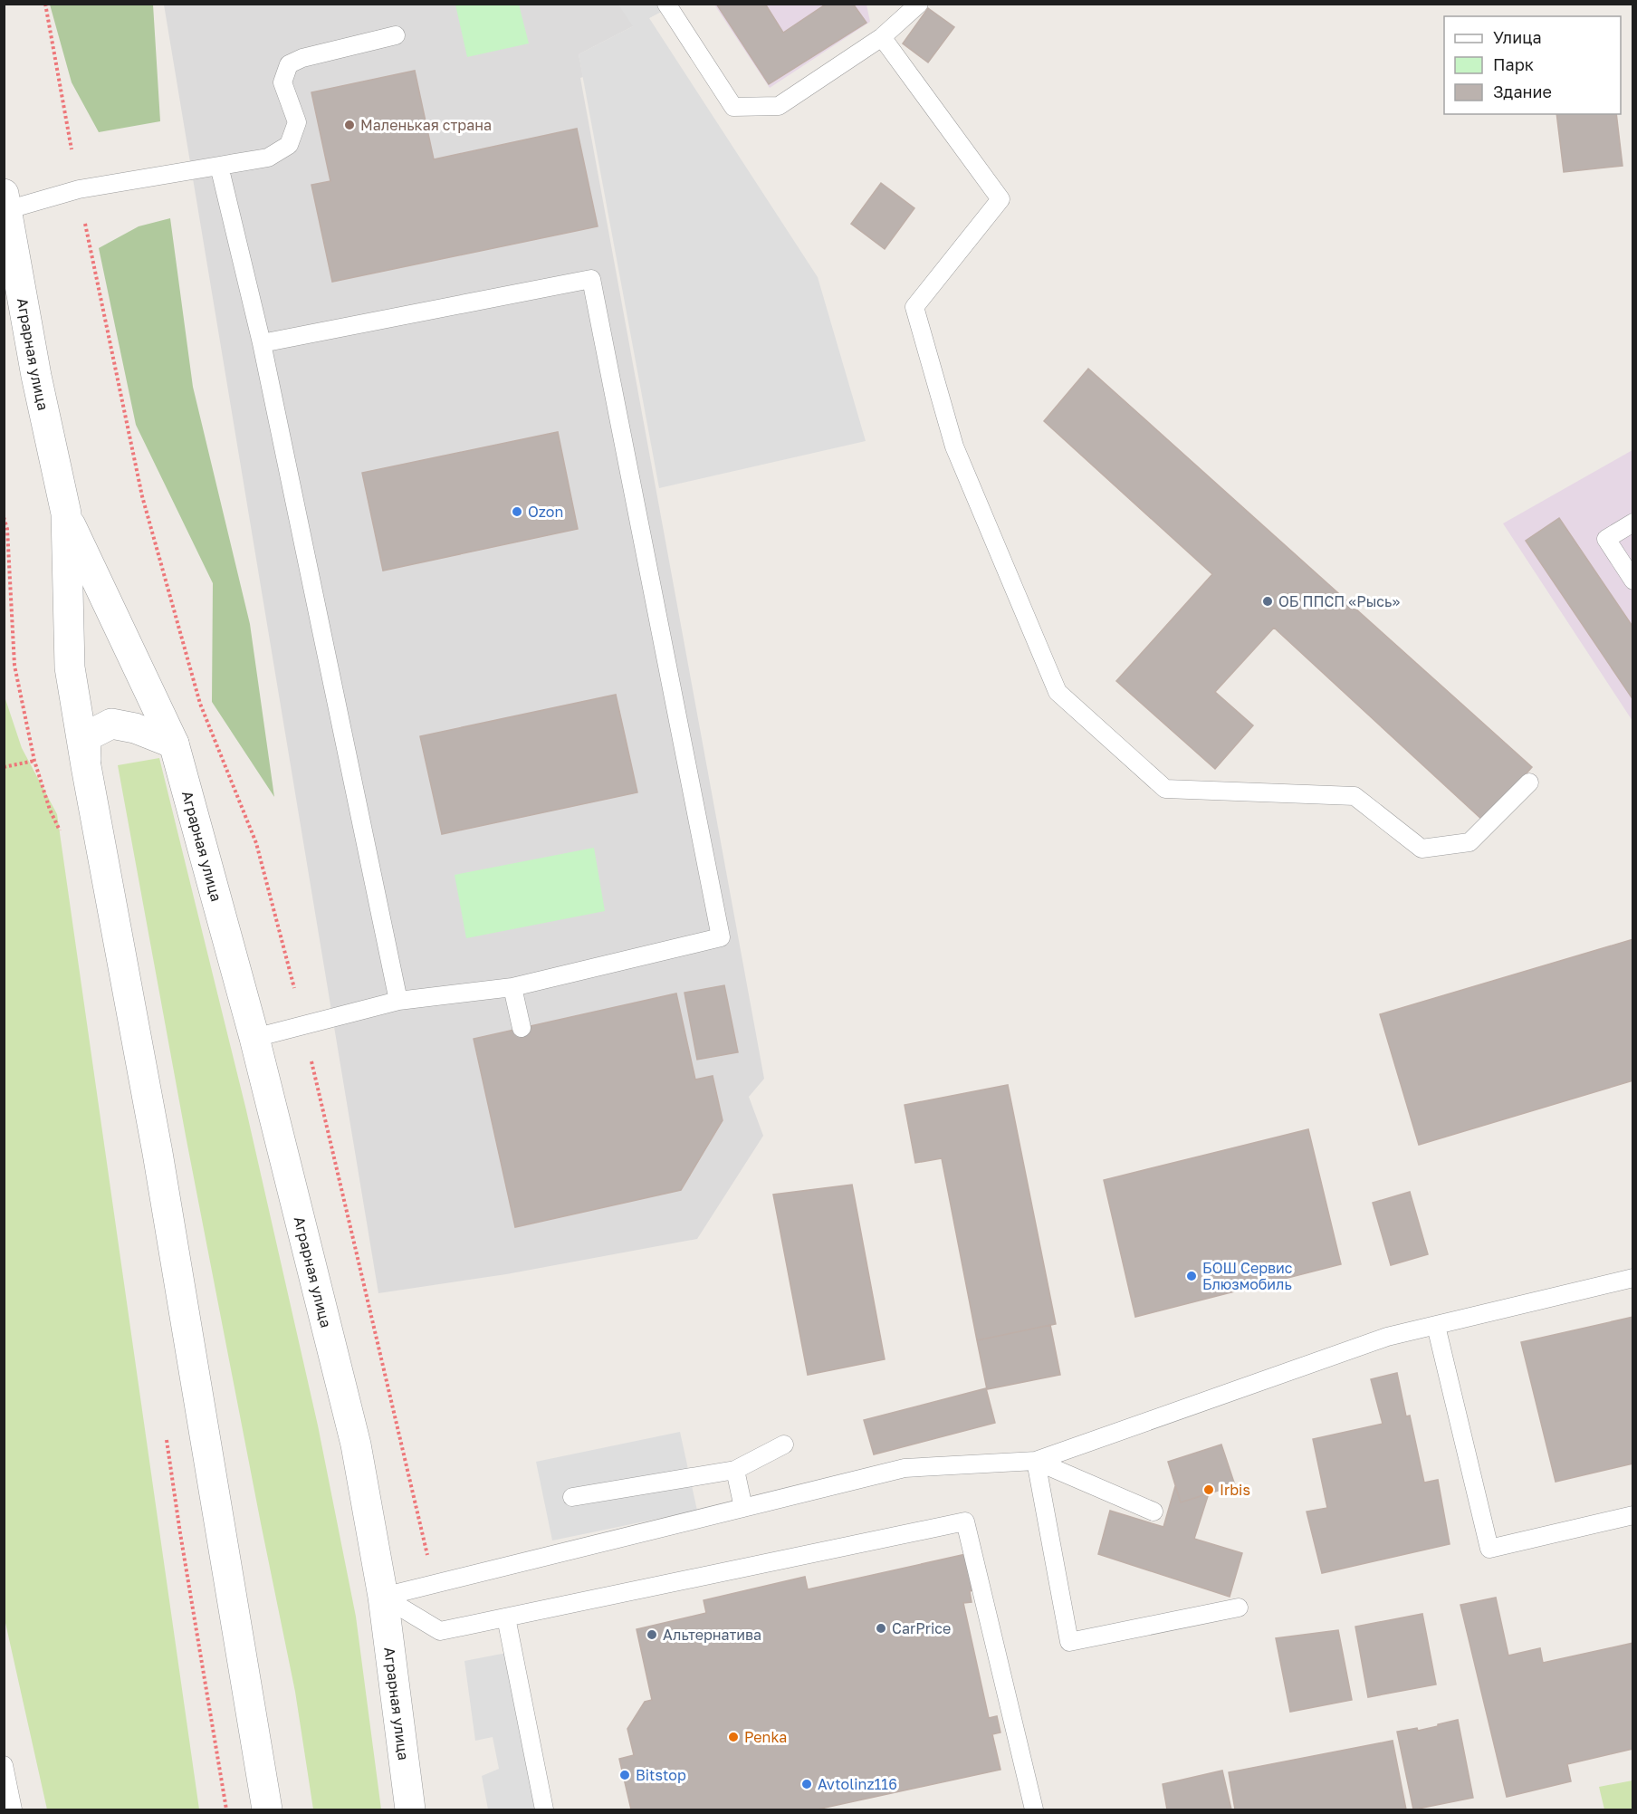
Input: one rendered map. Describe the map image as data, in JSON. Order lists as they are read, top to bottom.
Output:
{
  "streets": {
    "street": ["Аграрная улица"]
  },
  "places": [
    "Маленькая страна",
    "Ozon",
    "ОБ ППСП «Рысь»",
    "БОШ Сервис Блюзмобиль",
    "Irbis",
    "CarPrice",
    "Альтернатива",
    "Penka",
    "Bitstop",
    "Avtolinz116"
  ],
  "legend": ["Улица", "Парк", "Здание"]
}
